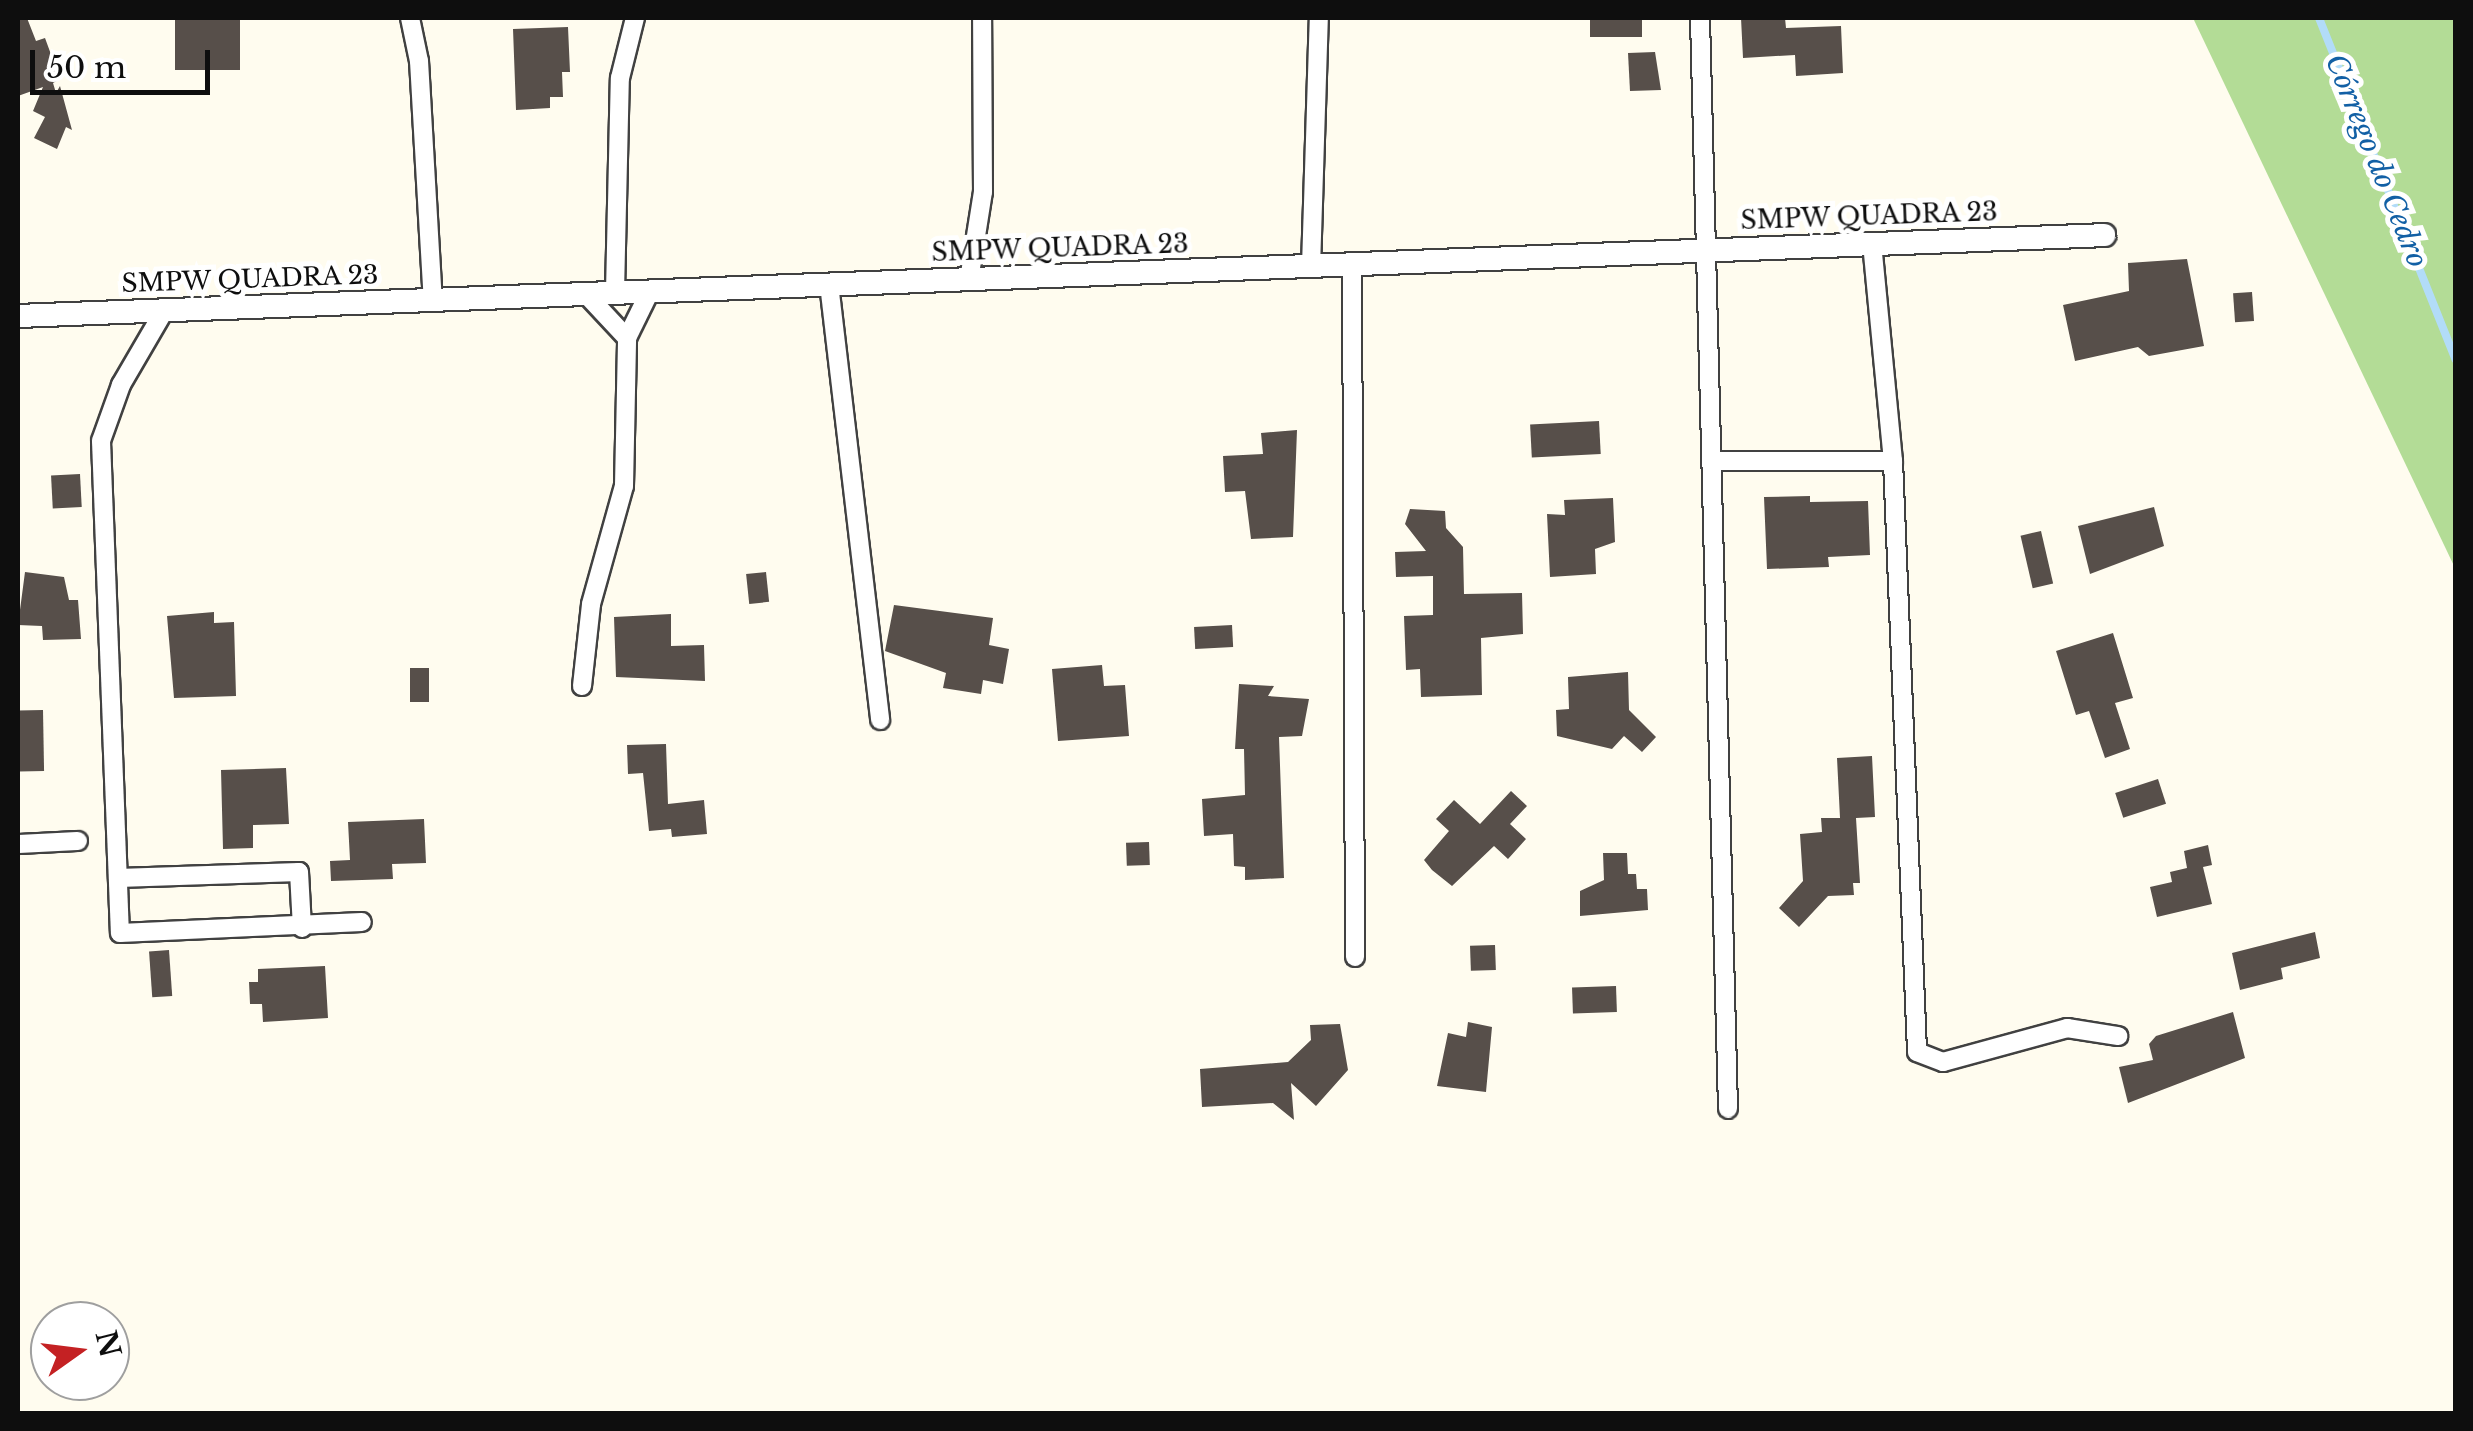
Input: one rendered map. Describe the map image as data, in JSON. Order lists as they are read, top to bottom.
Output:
{
  "streets": {
    "street": ["SMPW QUADRA 23"]
  },
  "water": ["Córrego do Cedro"],
  "scale_bar": "50 m",
  "north": "right"
}
